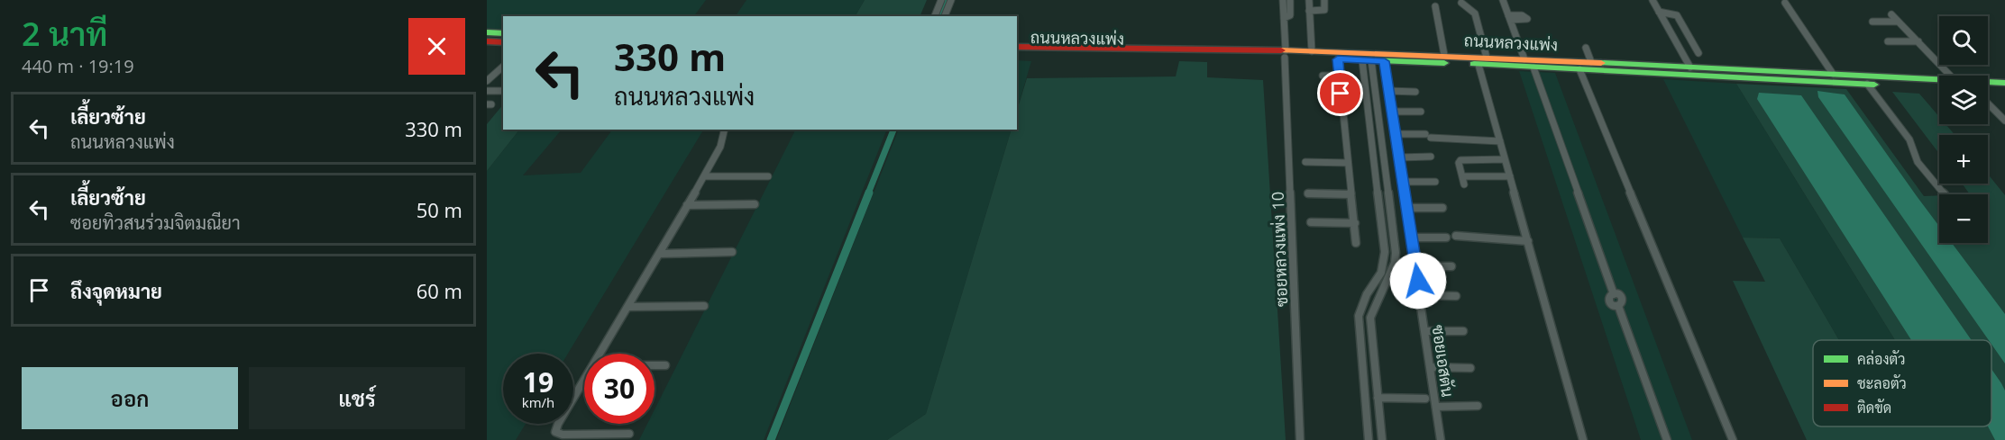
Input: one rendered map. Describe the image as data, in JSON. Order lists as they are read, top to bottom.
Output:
{
  "streets": {
    "main road": ["ถนนหลวงแพ่ง"],
    "street": ["ซอยหลวงแพ่ง 10", "ซอยเอสตัน"]
  },
  "crossings": [
    ["ถนนหลวงแพ่ง", "ซอยหลวงแพ่ง 10"],
    ["ถนนหลวงแพ่ง", "ซอยเอสตัน"]
  ],
  "legend": ["คล่องตัว", "ชะลอตัว", "ติดขัด"],
  "page": {
    "heading": ["2 นาที", "440 m · 19:19"],
    "map_buttons": ["+", "−"],
    "turn": ["330 m", "ถนนหลวงแพ่ง"],
    "list": [
      {
        "name": "เลี้ยวซ้าย",
        "note": "ถนนหลวงแพ่ง",
        "value": "330 m"
      },
      {
        "name": "เลี้ยวซ้าย",
        "note": "ซอยทิวสนร่วมจิตมณียา",
        "value": "50 m"
      },
      {
        "name": "ถึงจุดหมาย",
        "value": "60 m"
      }
    ],
    "speed": "19 km/h",
    "limit": "30",
    "buttons": ["ออก", "แชร์"]
  }
}
